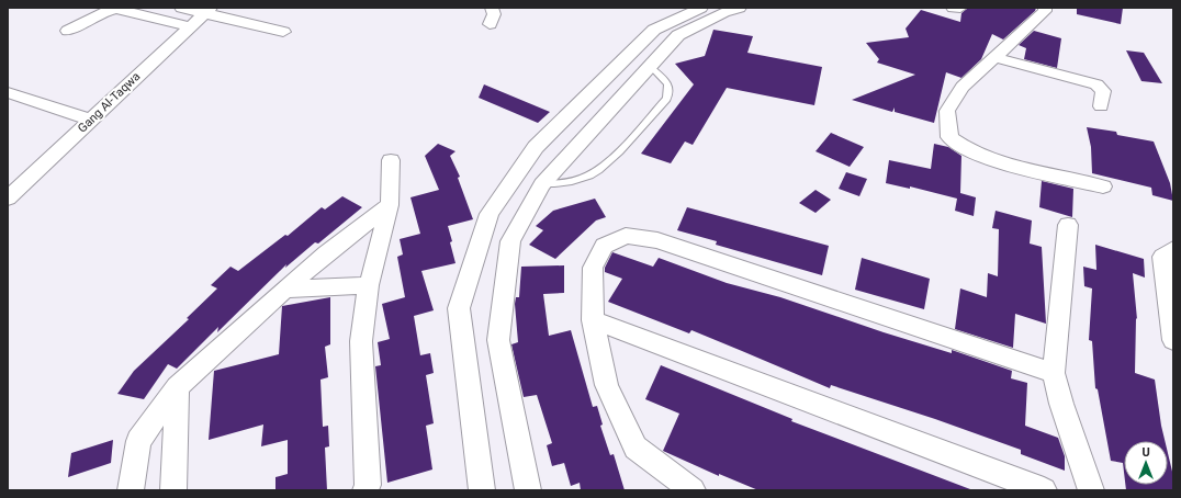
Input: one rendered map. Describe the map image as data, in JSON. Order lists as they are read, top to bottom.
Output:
{
  "streets": {
    "street": ["Gang Al-Taqwa"]
  },
  "north": "top"
}
